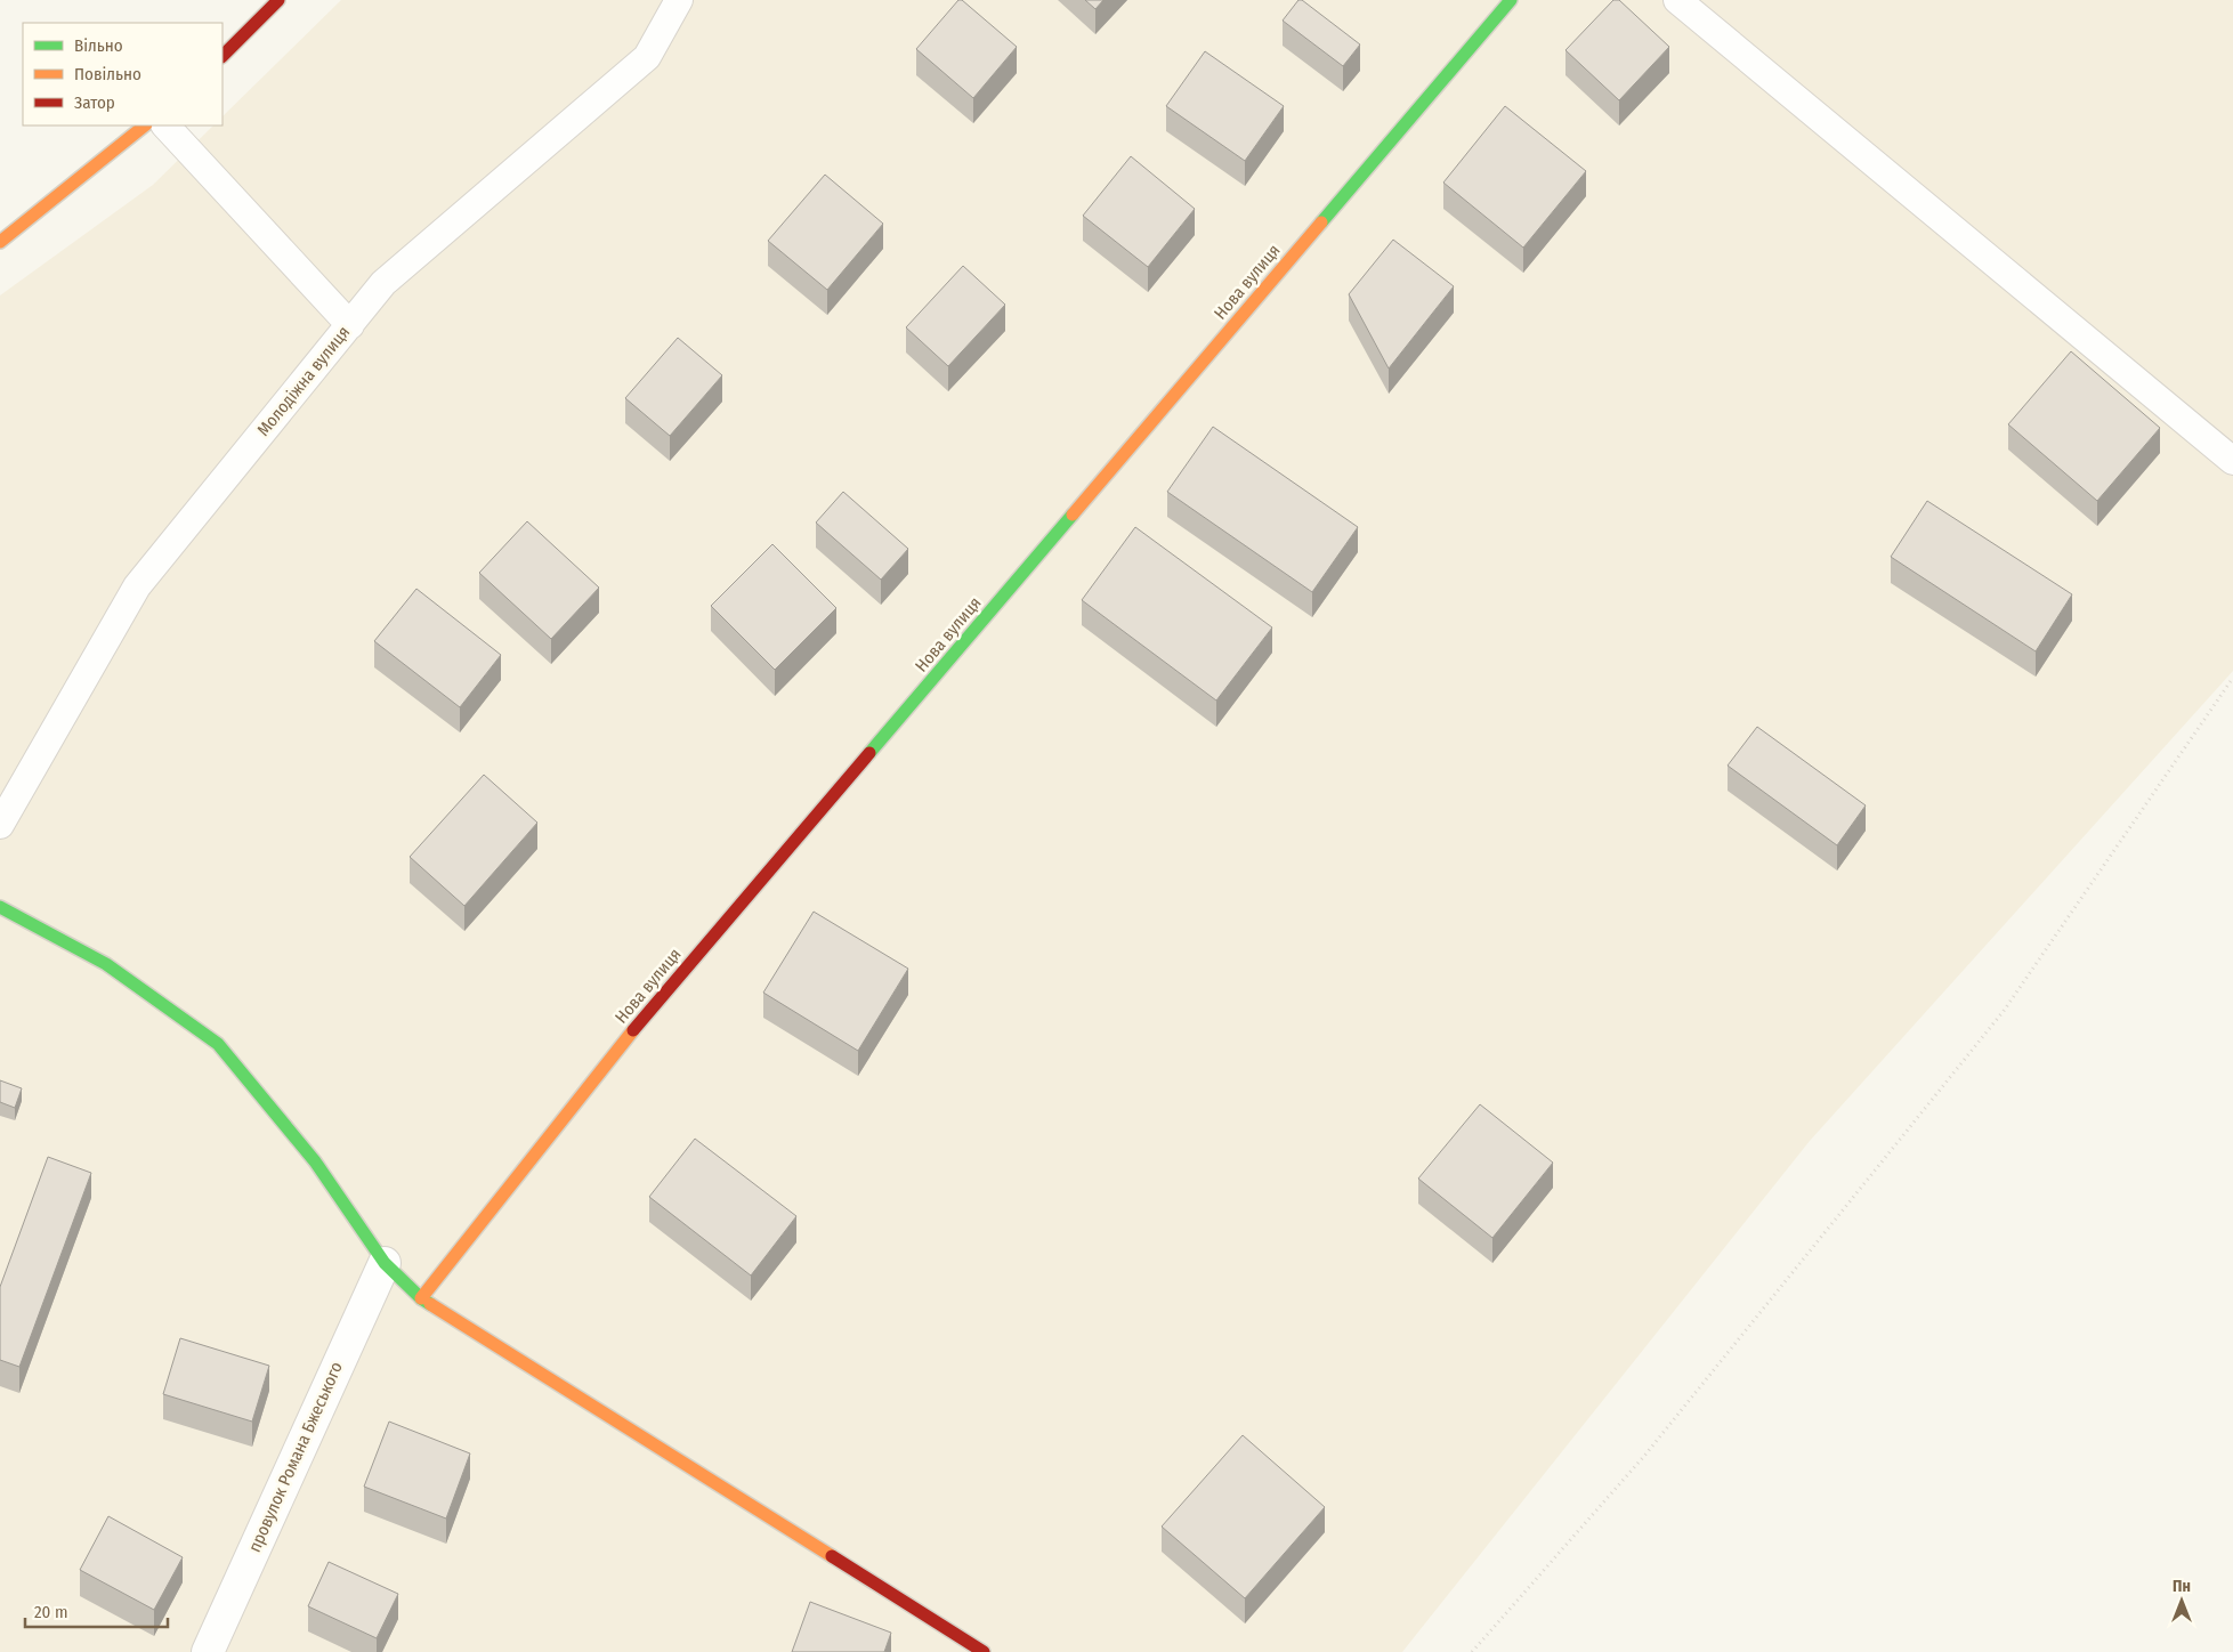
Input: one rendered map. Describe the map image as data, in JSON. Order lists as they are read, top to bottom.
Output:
{
  "streets": {
    "street": ["Нова вулиця", "провулок Романа Бжеського"],
    "lane": ["Молодіжна вулиця"]
  },
  "legend": ["Вільно", "Повільно", "Затор"],
  "scale_bar": "20 m",
  "north": "top"
}
